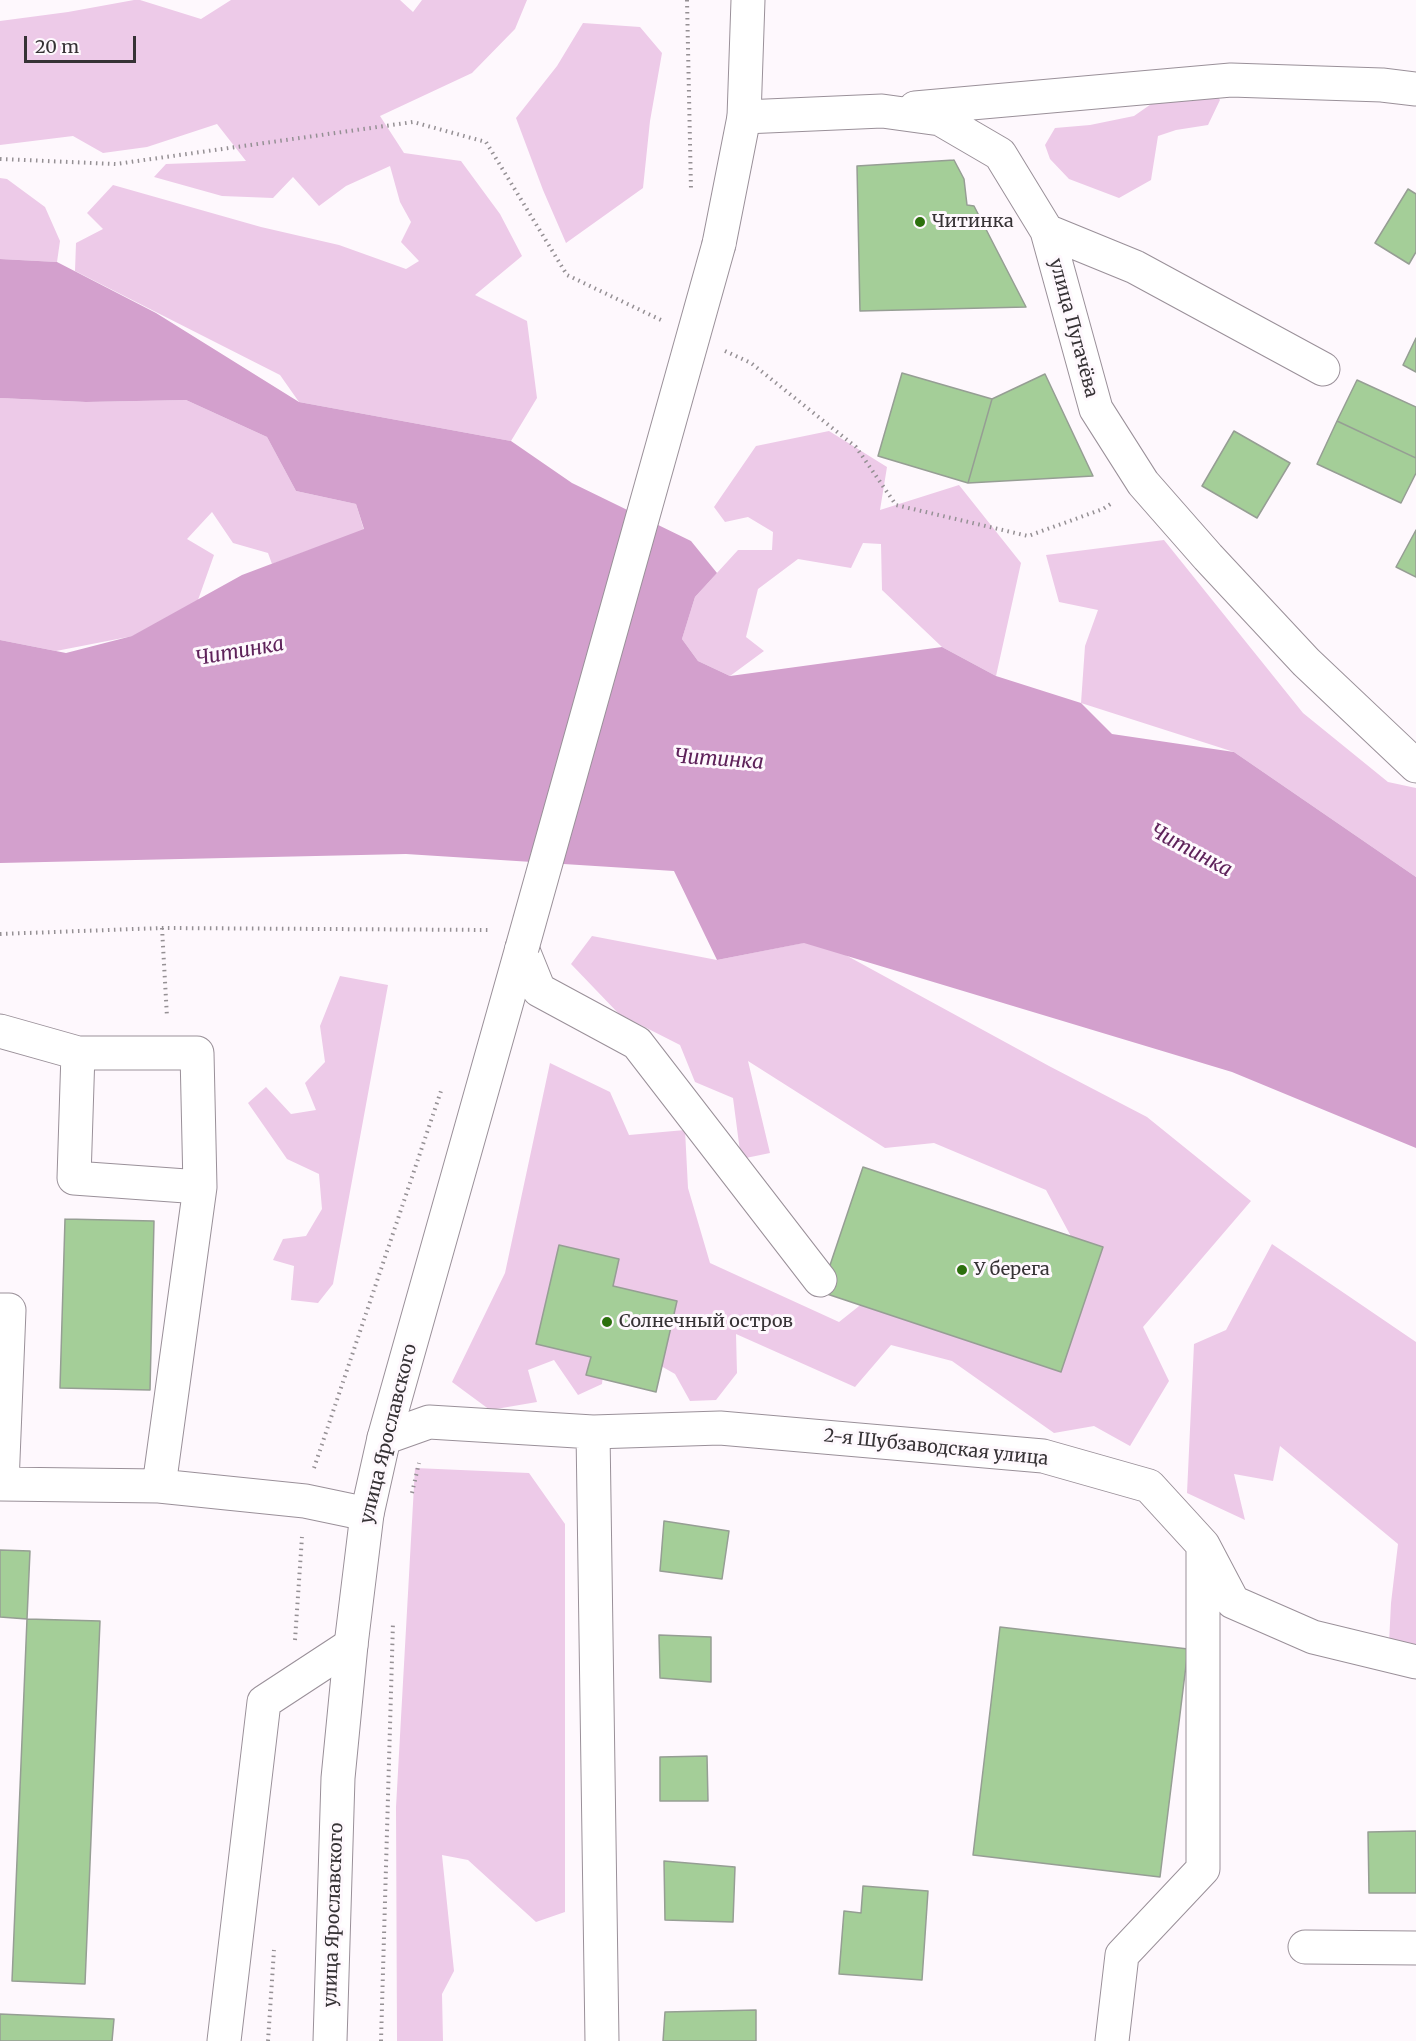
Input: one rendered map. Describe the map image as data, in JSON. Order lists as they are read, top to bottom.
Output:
{
  "streets": {
    "street": ["улица Пугачёва", "улица Ярославского", "2-я Шубзаводская улица"]
  },
  "crossings": [
    ["улица Пугачёва", "улица Ярославского"],
    ["улица Ярославского", "2-я Шубзаводская улица"]
  ],
  "water": ["Читинка"],
  "places": ["Читинка", "У берега", "Солнечный остров"],
  "scale_bar": "20 m"
}
